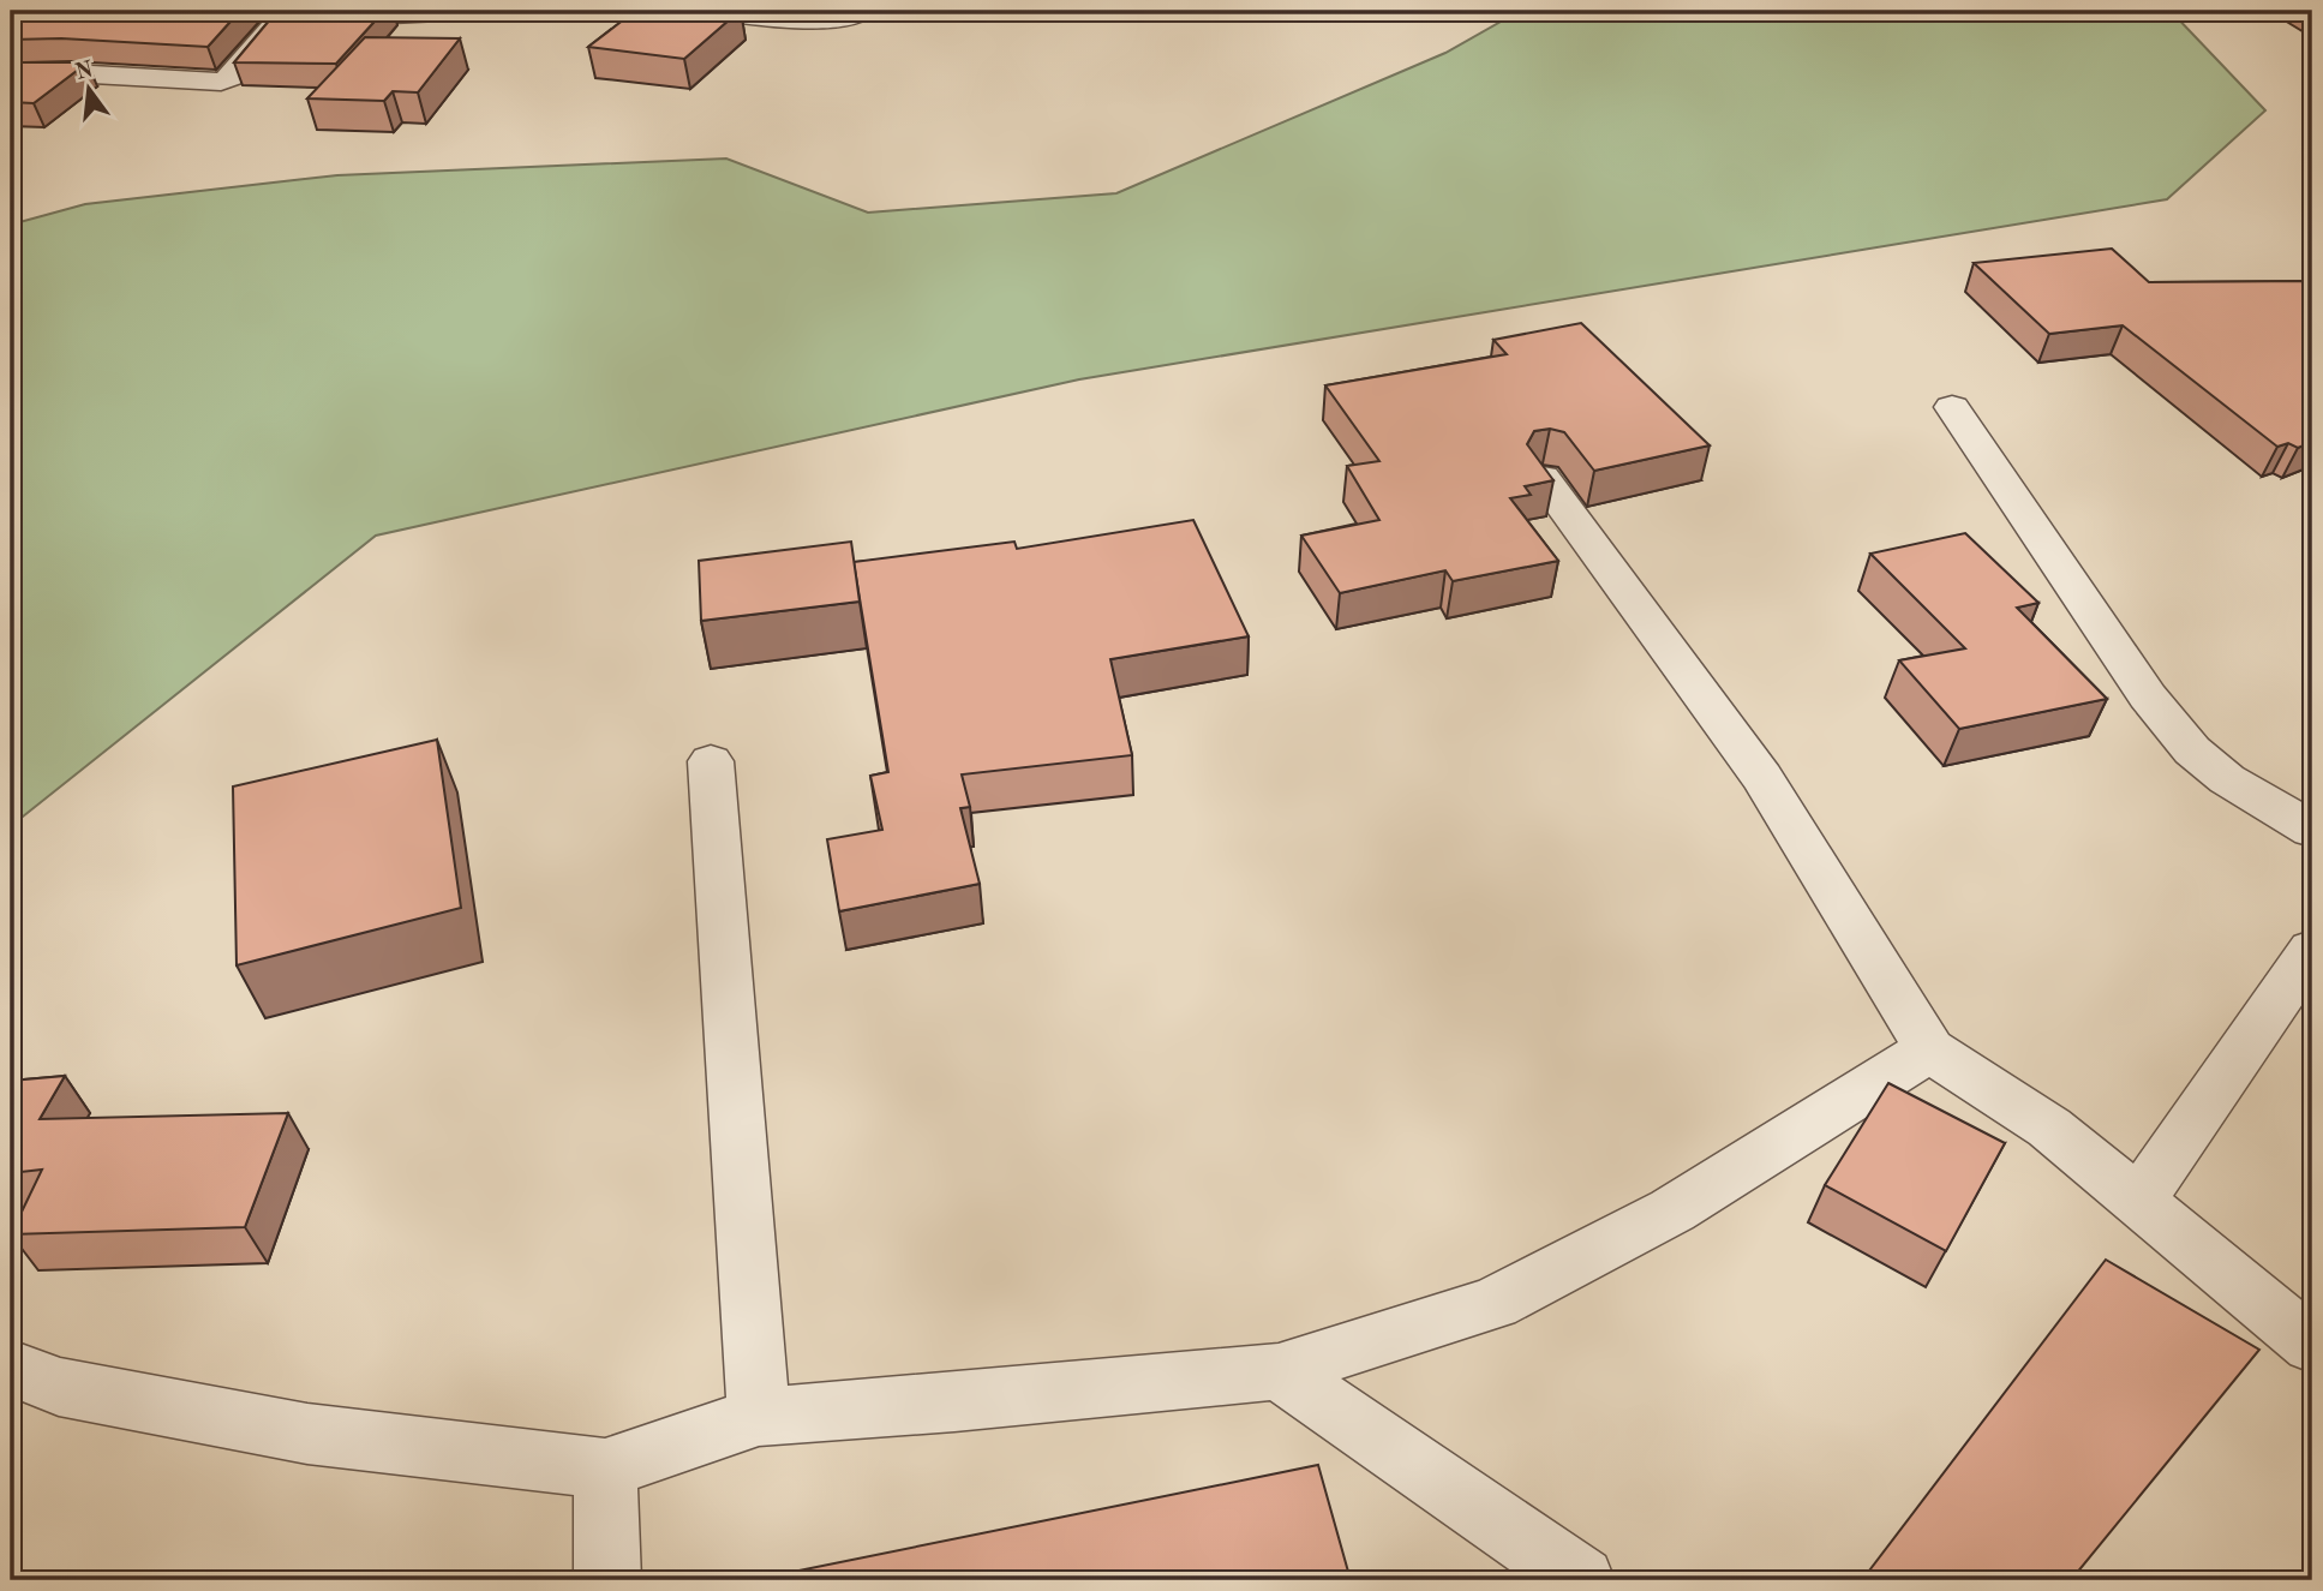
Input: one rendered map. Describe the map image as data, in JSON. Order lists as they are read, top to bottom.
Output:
{
  "north": "top"
}
